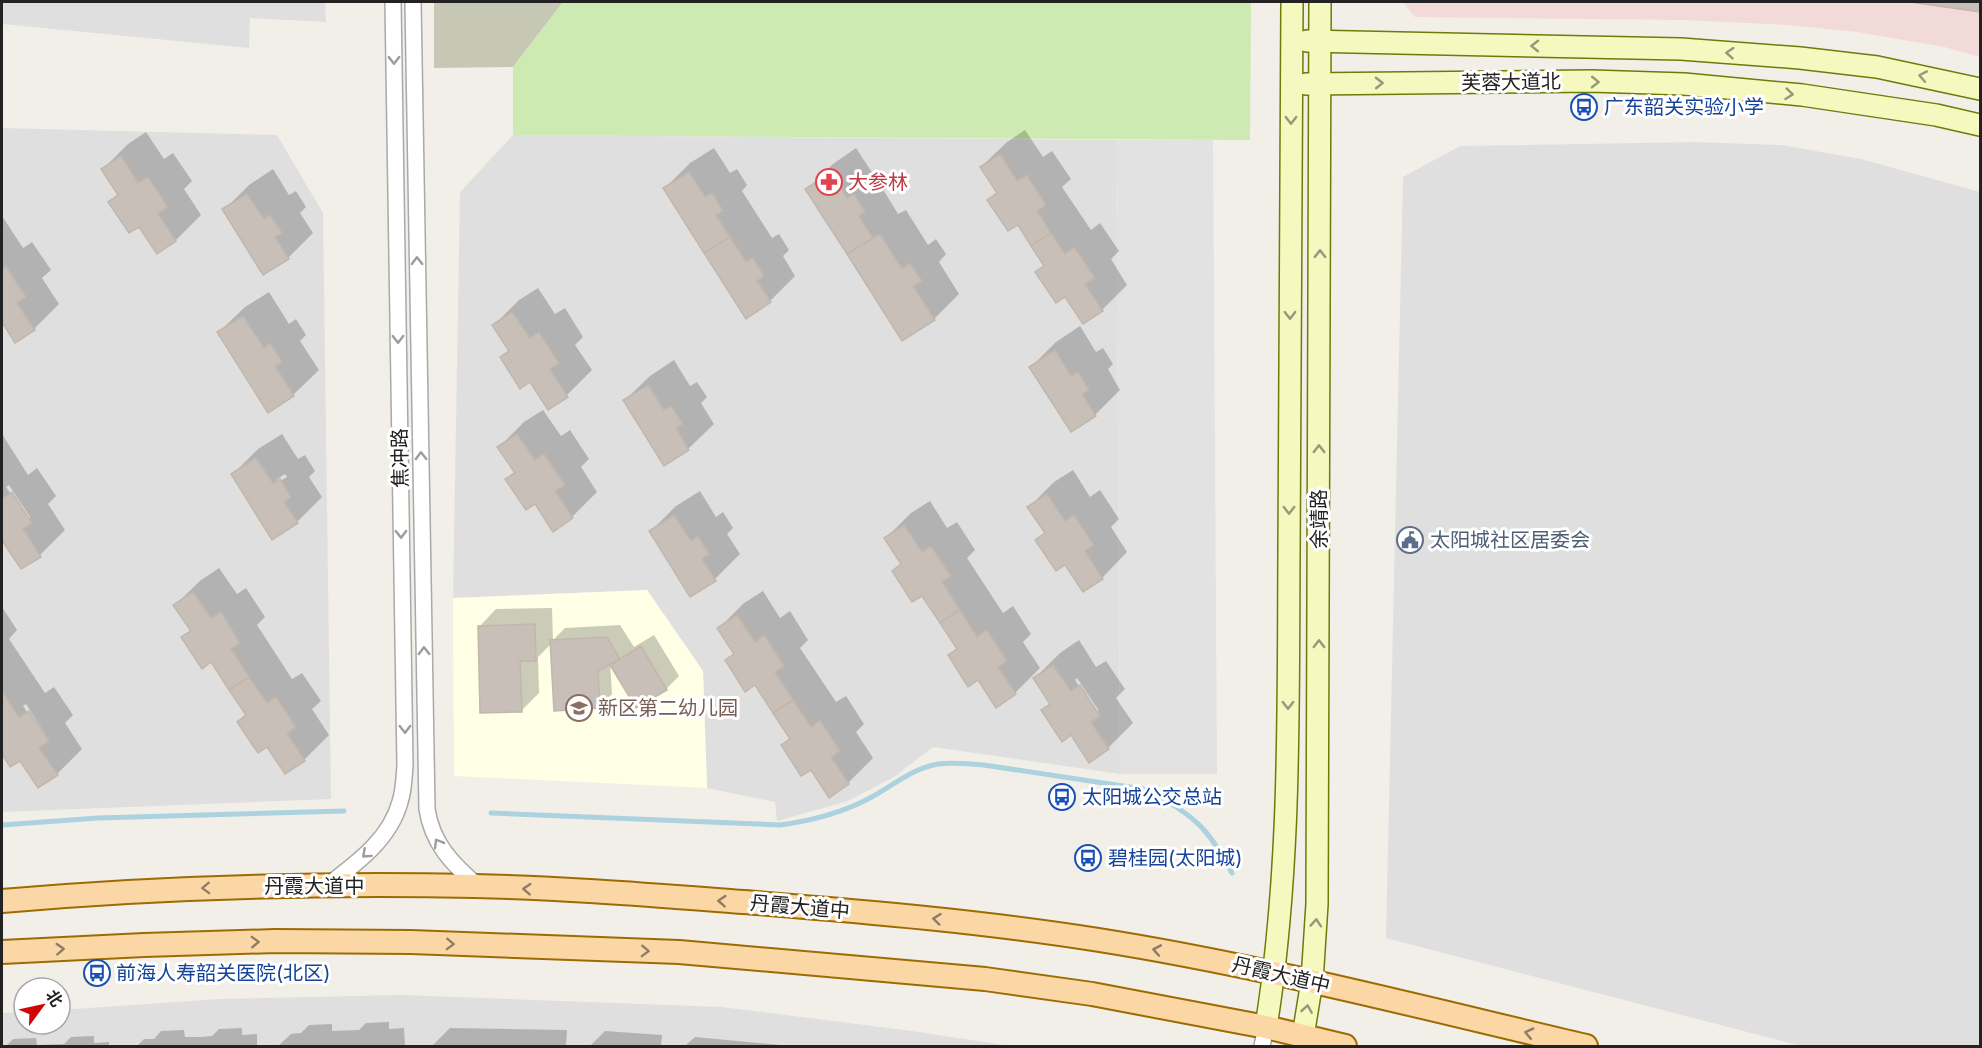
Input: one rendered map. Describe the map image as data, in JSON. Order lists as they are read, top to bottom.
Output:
{
  "streets": {
    "main road": ["芙蓉大道北", "余靖路", "丹霞大道中"],
    "street": ["焦冲路"]
  },
  "crossings": [
    ["芙蓉大道北", "余靖路"],
    ["焦冲路", "丹霞大道中"],
    ["余靖路", "丹霞大道中"]
  ],
  "places": {
    "bus stop": [
      "广东韶关实验小学",
      "太阳城公交总站",
      "碧桂园(太阳城)",
      "前海人寿韶关医院(北区)"
    ],
    "pharmacy": ["大参林"],
    "public building": ["太阳城社区居委会"],
    "school or university": ["新区第二幼儿园"]
  },
  "north": "top right"
}
